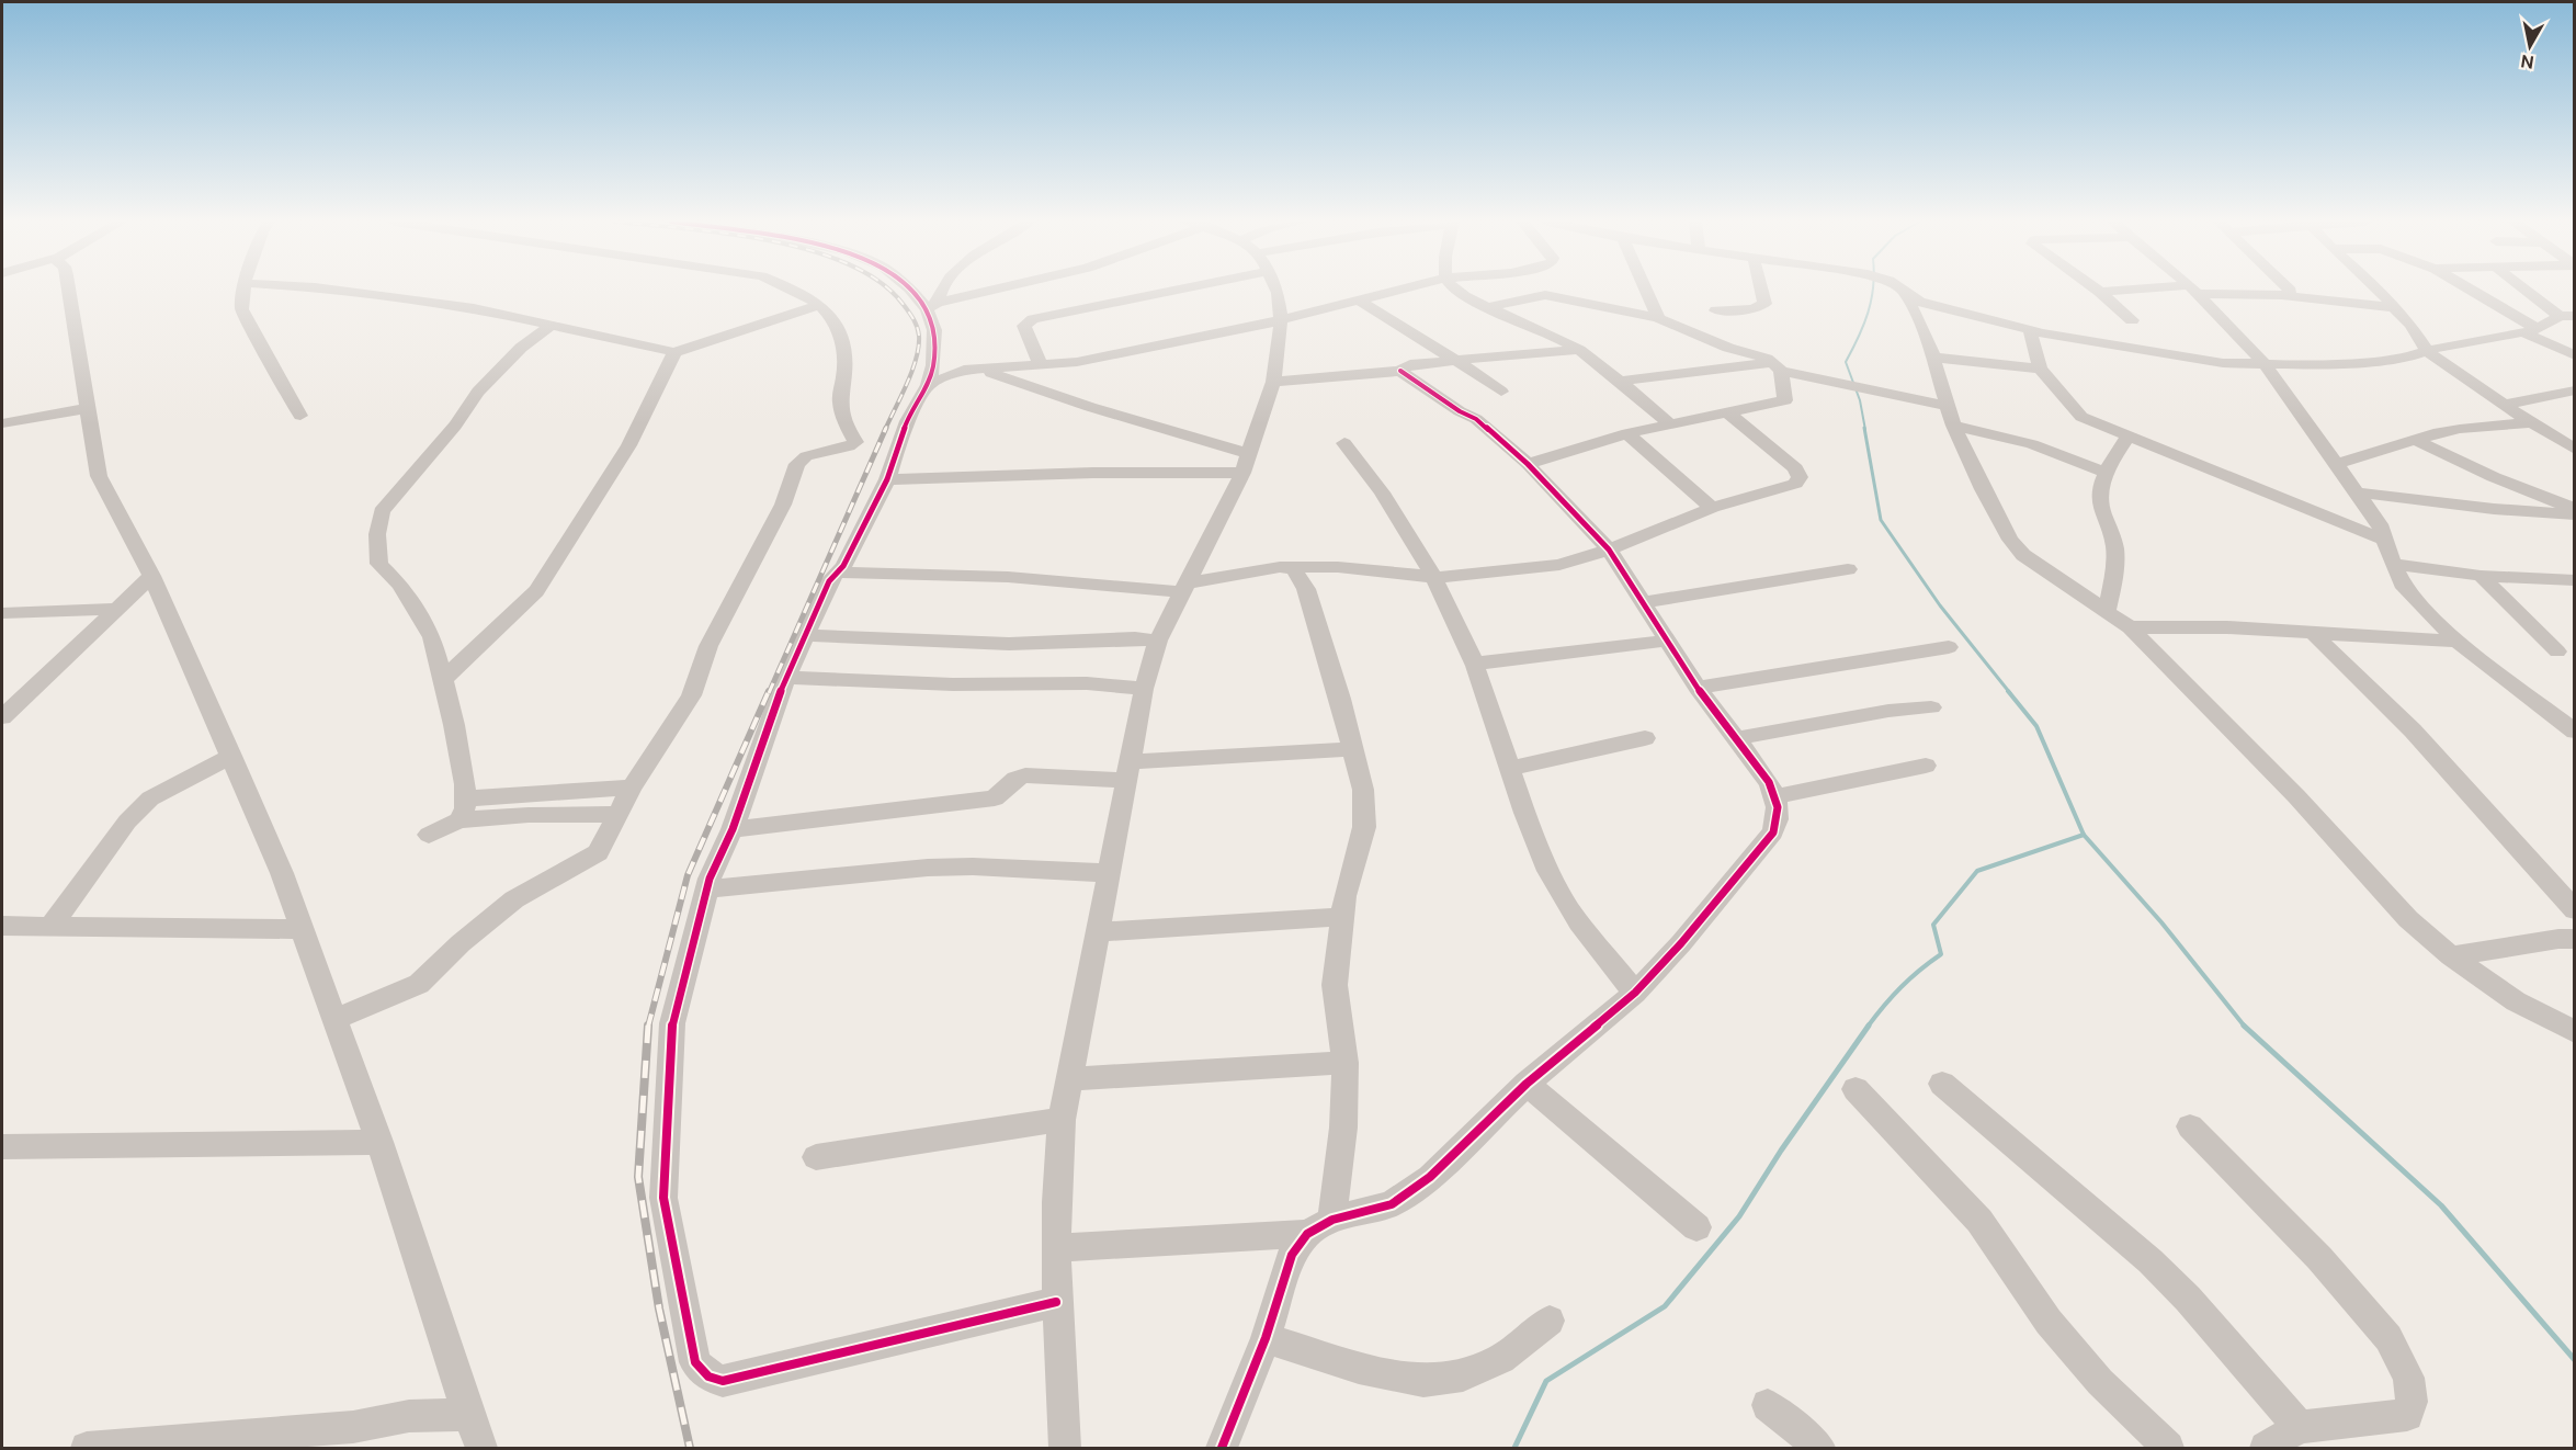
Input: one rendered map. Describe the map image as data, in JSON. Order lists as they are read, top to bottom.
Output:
{
  "north": "bottom"
}
